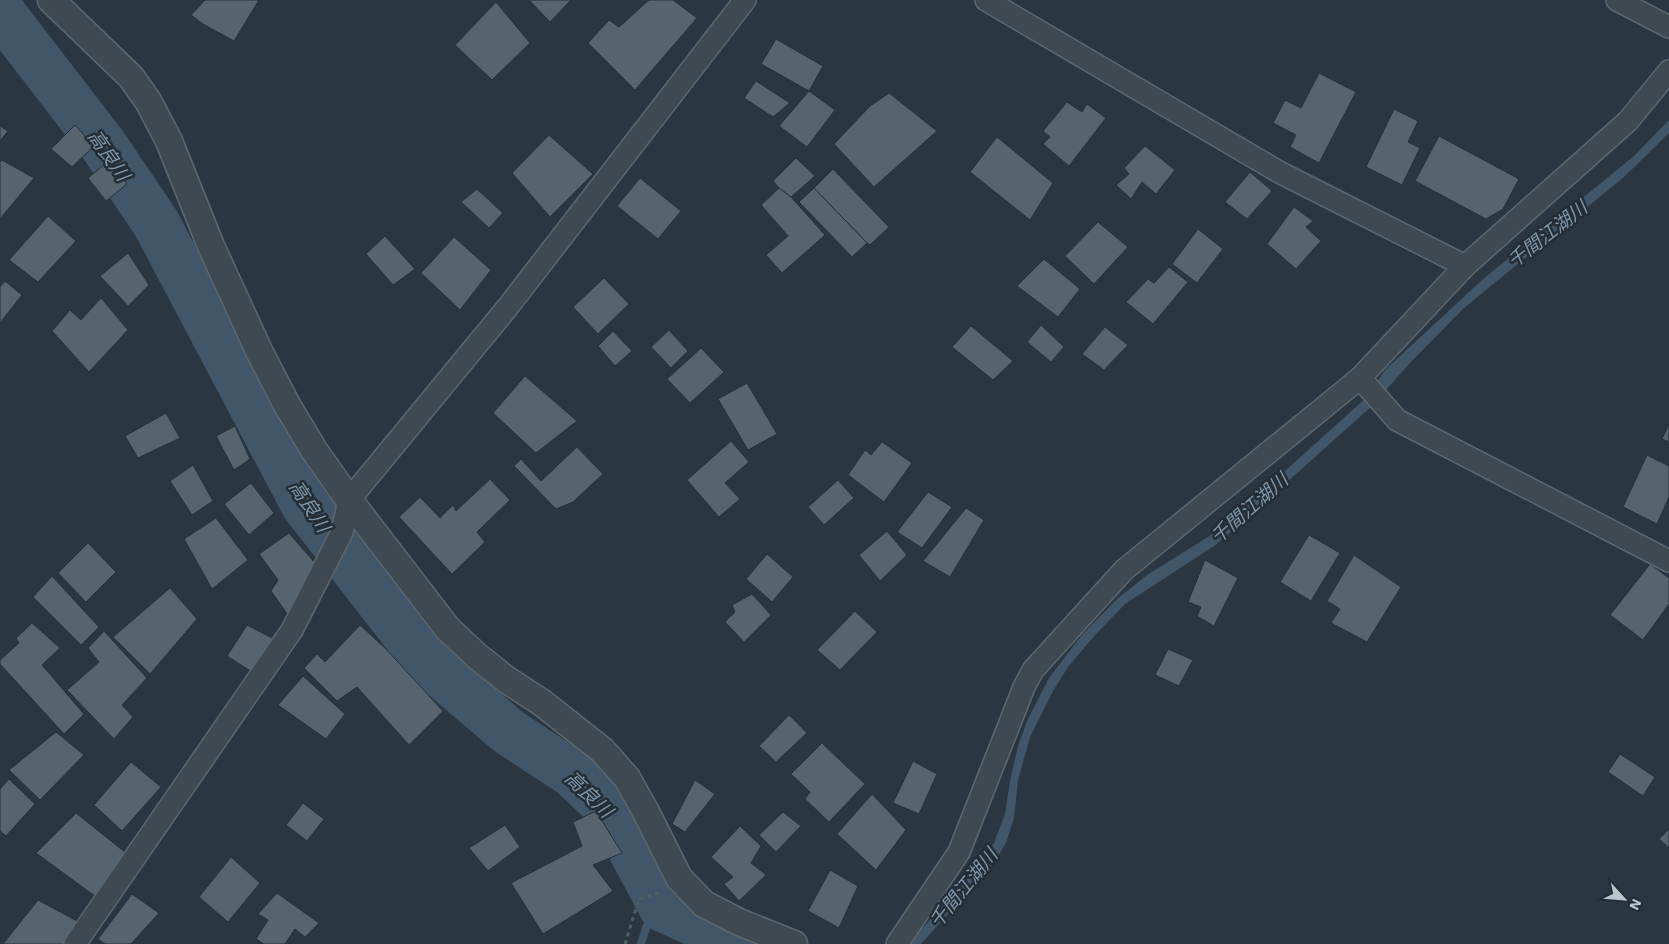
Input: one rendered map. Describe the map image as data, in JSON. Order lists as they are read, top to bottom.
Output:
{
  "water": ["高良川", "千間江湖川"],
  "north": "bottom right"
}
